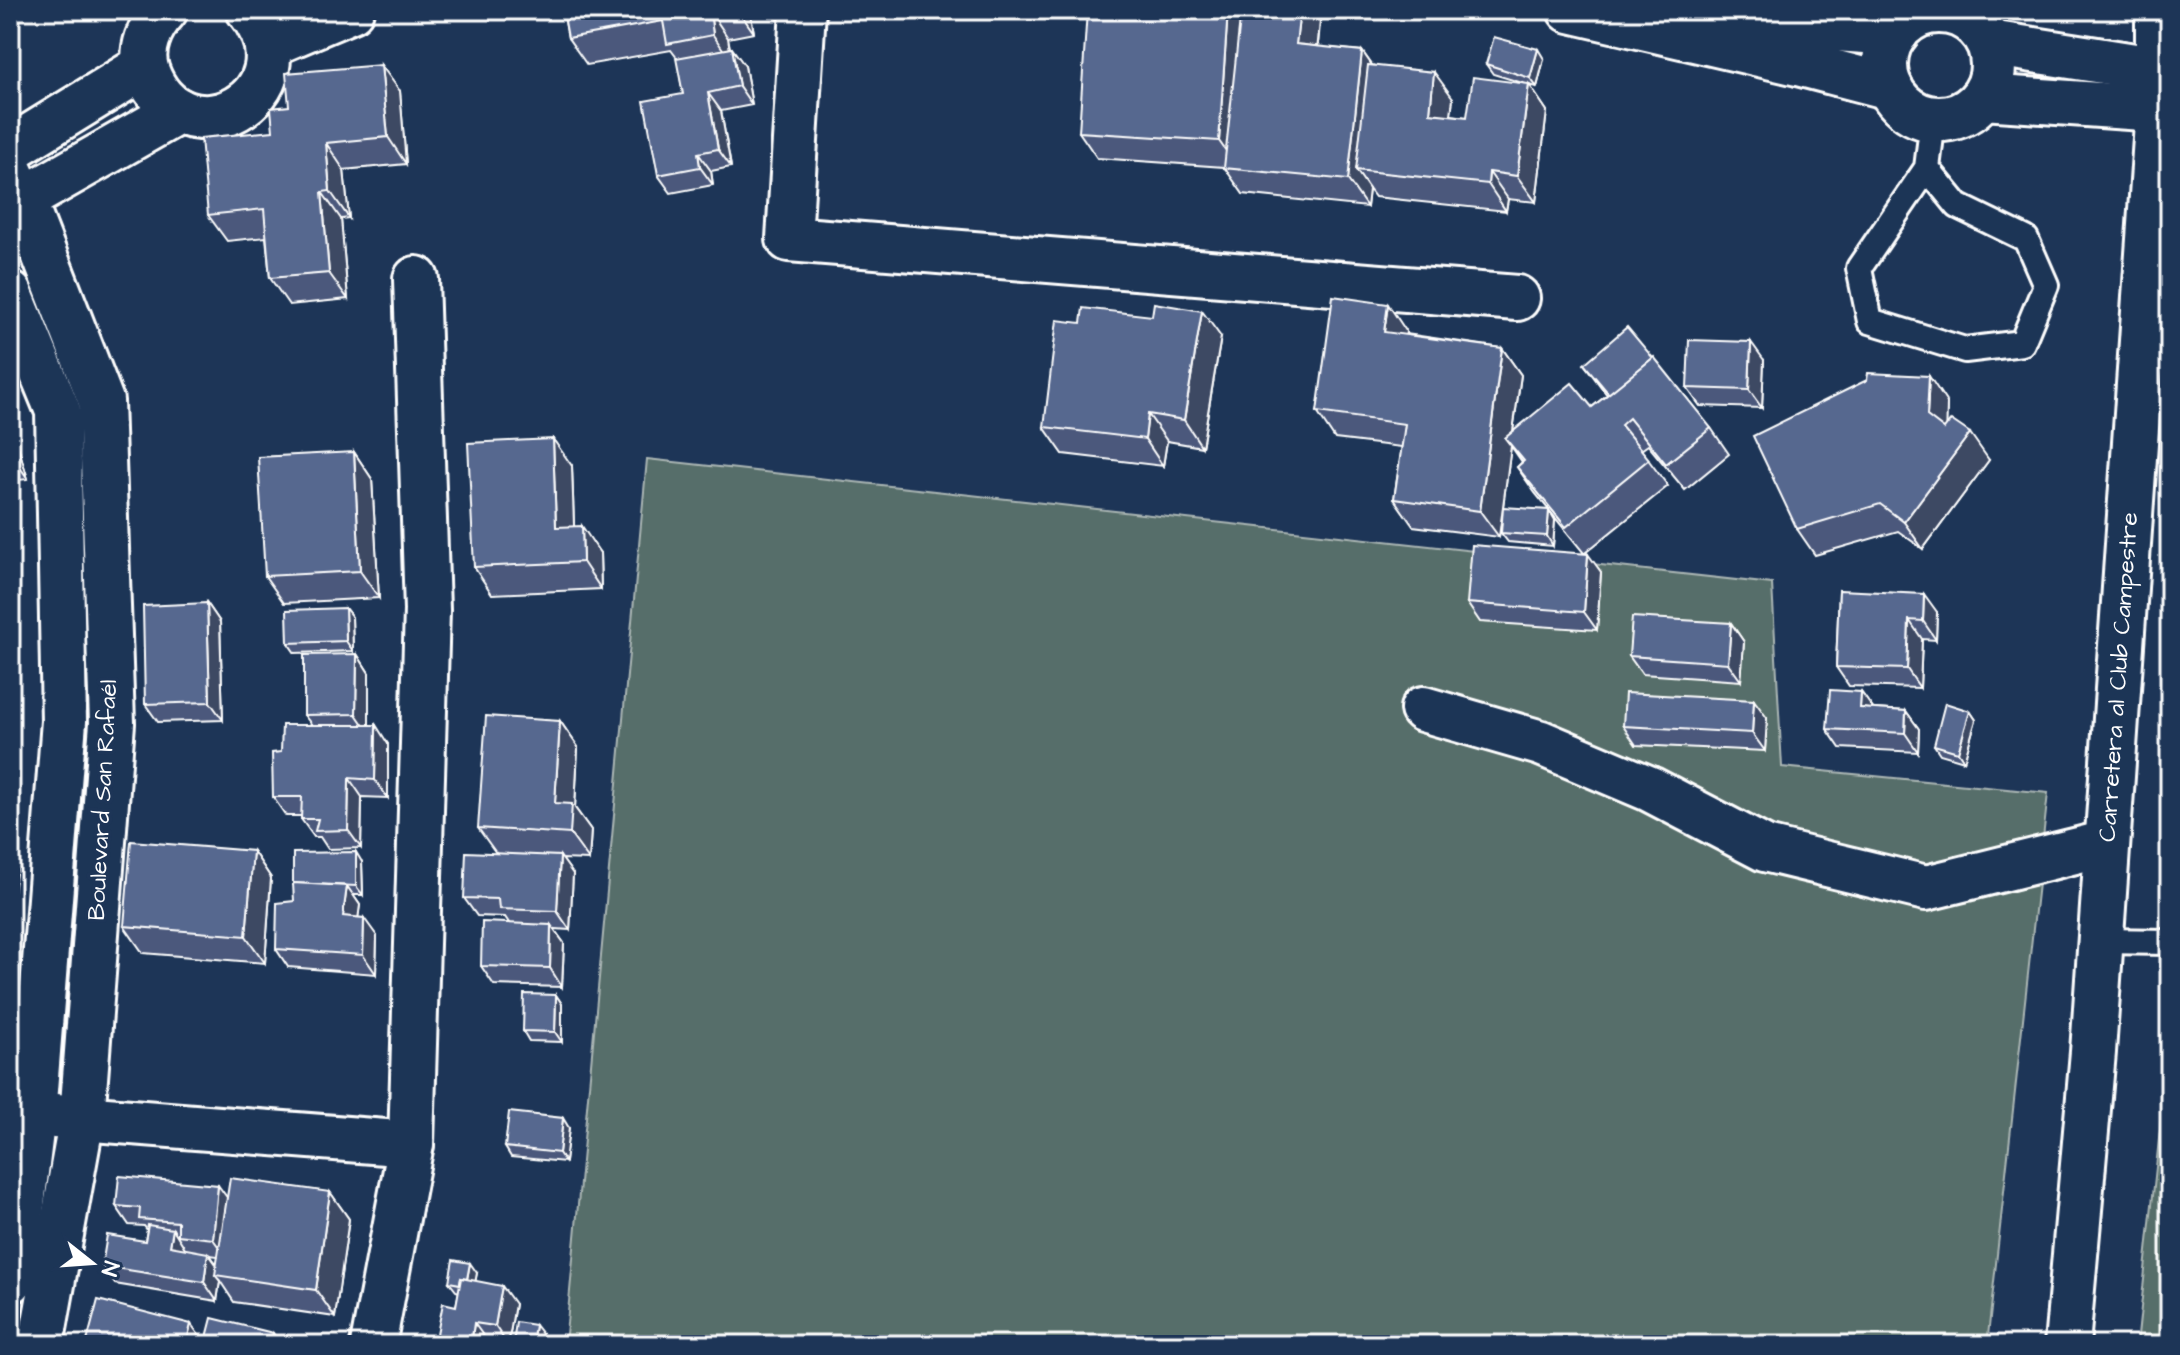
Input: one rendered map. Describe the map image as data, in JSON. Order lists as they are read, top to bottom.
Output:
{
  "streets": {
    "street": ["Carretera al Club Campestre", "Boulevard San Rafaél"]
  },
  "north": "right"
}
